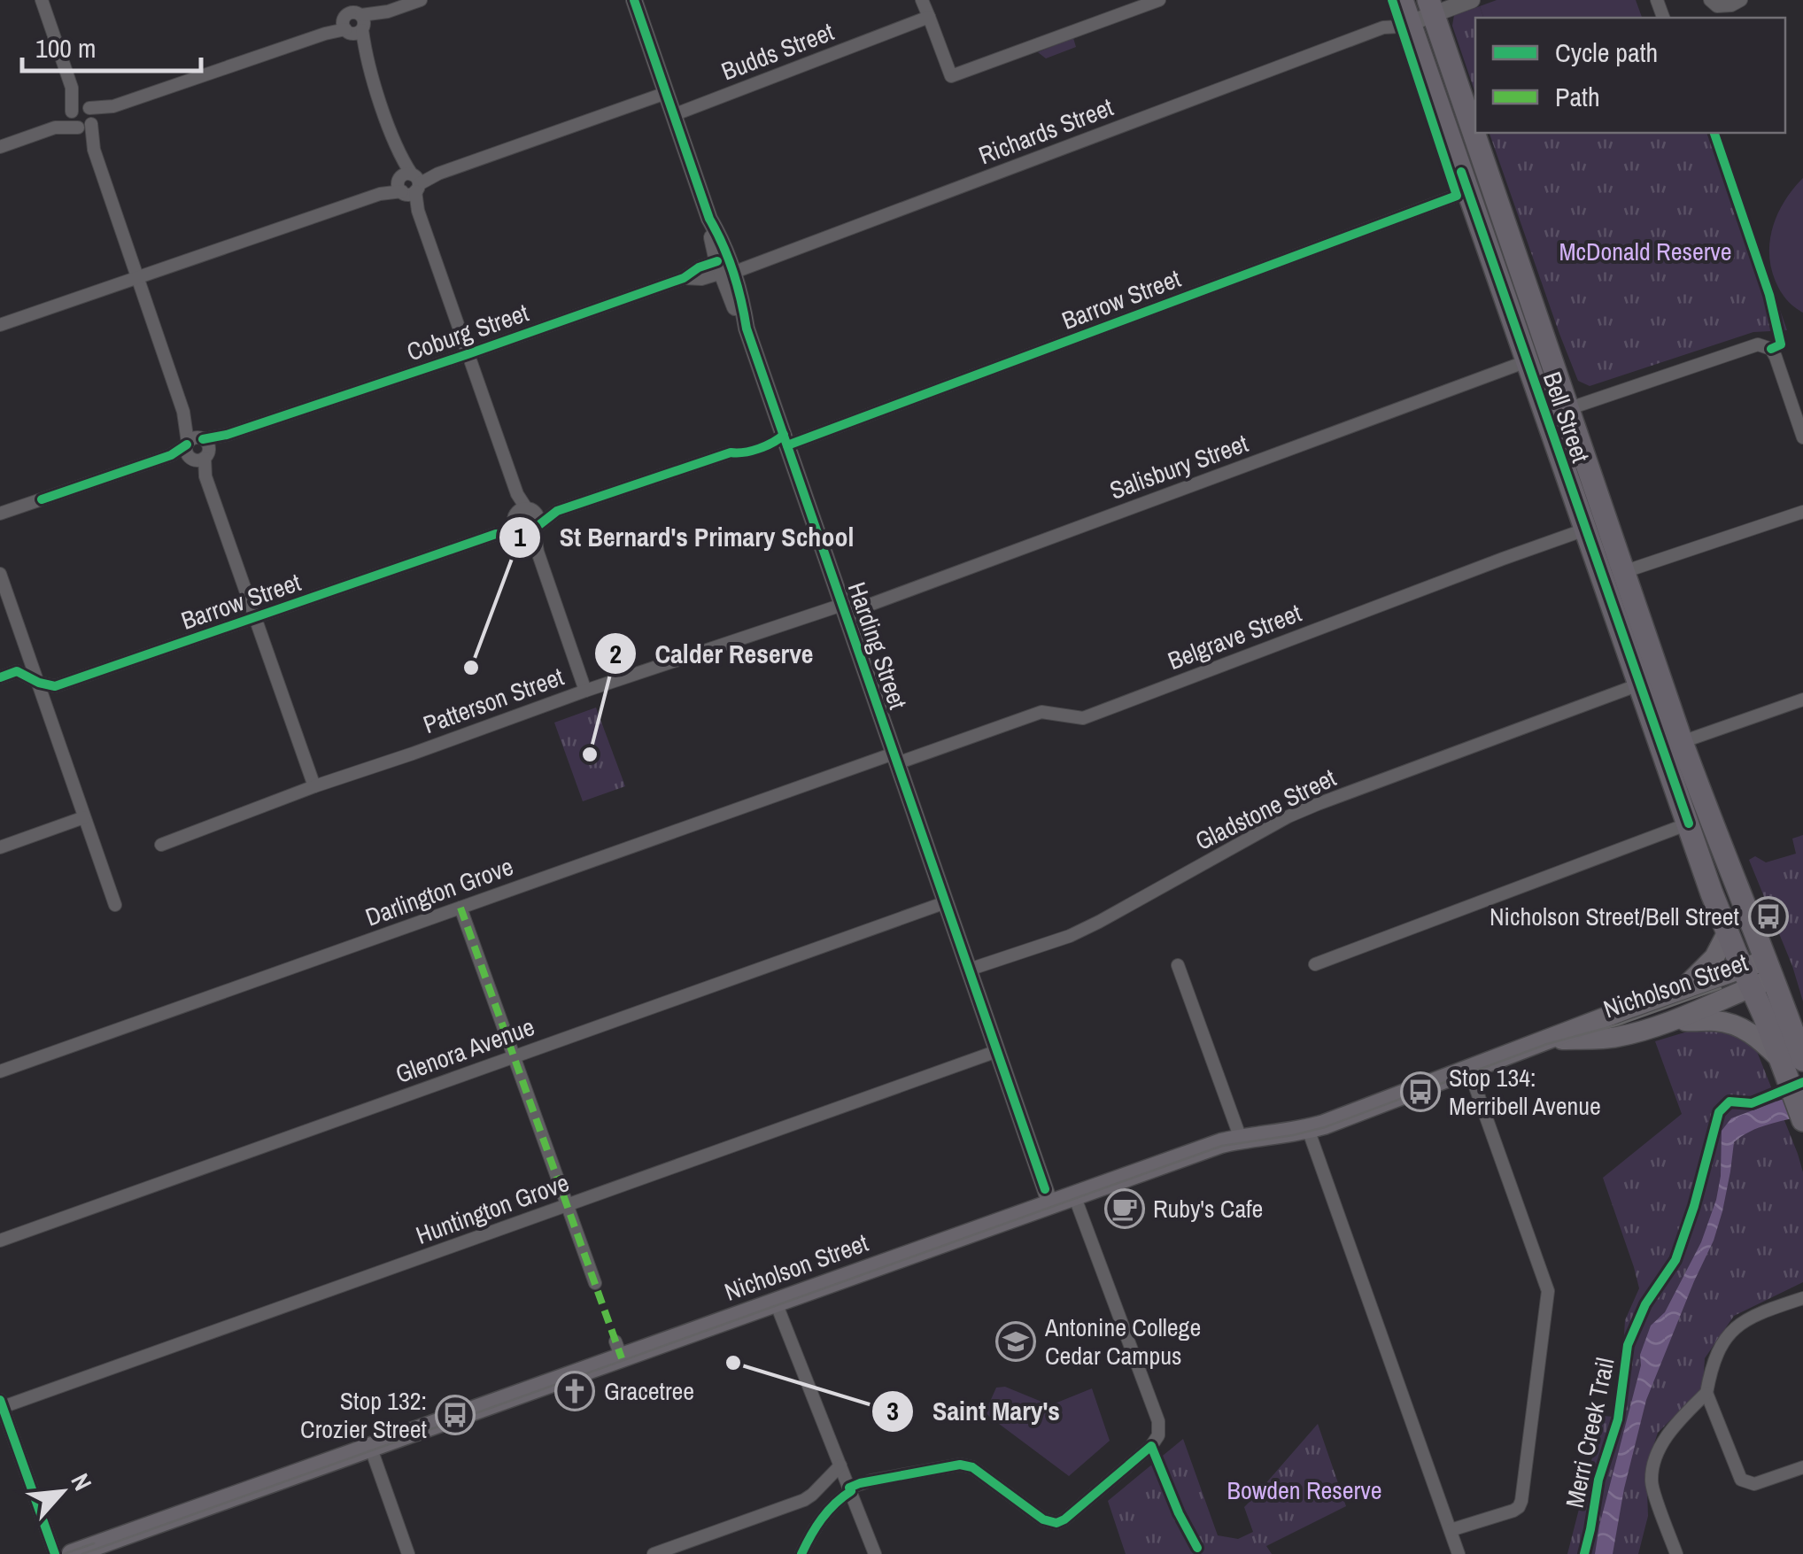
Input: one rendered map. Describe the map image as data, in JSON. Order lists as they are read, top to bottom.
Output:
{
  "streets": {
    "highway": ["Bell Street"],
    "main road": ["Nicholson Street"],
    "street": [
      "Budds Street",
      "Richards Street",
      "Barrow Street",
      "Coburg Street",
      "Salisbury Street",
      "Belgrave Street",
      "Harding Street",
      "Patterson Street",
      "Gladstone Street",
      "Darlington Grove",
      "Glenora Avenue",
      "Huntington Grove"
    ],
    "cycle path": ["Merri Creek Trail"]
  },
  "crossings": [
    ["Budds Street", "Harding Street"],
    ["Richards Street", "Coburg Street"],
    ["Richards Street", "Bell Street"],
    ["Richards Street", "Harding Street"],
    ["Barrow Street", "Bell Street"],
    ["Barrow Street", "Harding Street"],
    ["Coburg Street", "Harding Street"],
    ["Bell Street", "Salisbury Street"],
    ["Bell Street", "Belgrave Street"],
    ["Bell Street", "Gladstone Street"],
    ["Bell Street", "Nicholson Street"],
    ["Salisbury Street", "Harding Street"],
    ["Salisbury Street", "Patterson Street"],
    ["Belgrave Street", "Harding Street"],
    ["Belgrave Street", "Darlington Grove"],
    ["Harding Street", "Patterson Street"],
    ["Harding Street", "Gladstone Street"],
    ["Harding Street", "Darlington Grove"],
    ["Harding Street", "Nicholson Street"],
    ["Harding Street", "Glenora Avenue"],
    ["Harding Street", "Huntington Grove"]
  ],
  "parks": ["McDonald Reserve", "Bowden Reserve"],
  "places": {
    "other": ["St Bernard's Primary School", "Calder Reserve", "Saint Mary's"],
    "bus stop": ["Nicholson Street/Bell Street", "Stop 134: Merribell Avenue", "Stop 132: Crozier Street"],
    "cafe": ["Ruby's Cafe"],
    "school or university": ["Antonine College Cedar Campus"],
    "church": ["Gracetree"]
  },
  "legend": ["Cycle path", "Path"],
  "scale_bar": "100 m",
  "north": "top right"
}
